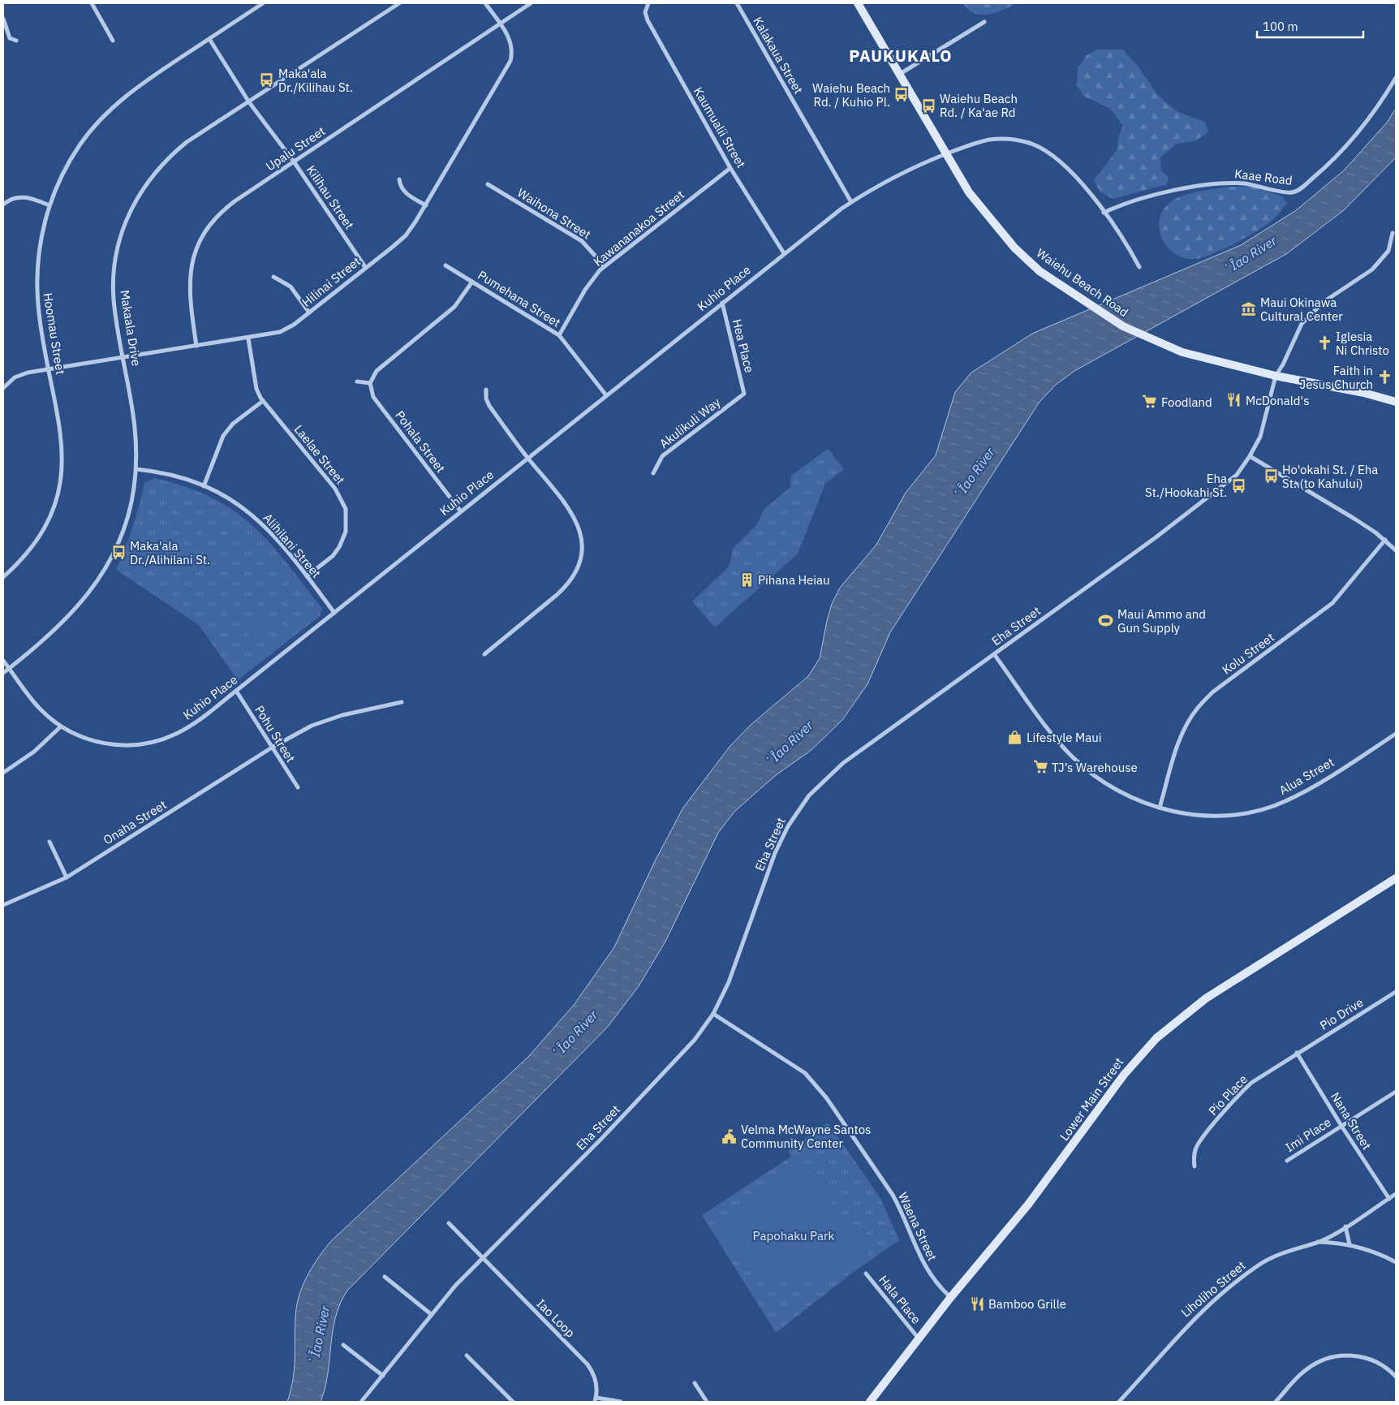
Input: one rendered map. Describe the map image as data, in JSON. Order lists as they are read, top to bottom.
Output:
{
  "streets": {
    "street": [
      "Kalakaua Street",
      "Kaumualii Street",
      "Upalu Street",
      "Kaae Road",
      "Kilihau Street",
      "Waihona Street",
      "Kawananakoa Street",
      "Hilinai Street",
      "Waiehu Beach Road",
      "Kuhio Place",
      "Pumehana Street",
      "Makaala Drive",
      "Hoomau Street",
      "Hea Place",
      "Akulikuli Way",
      "Pohala Street",
      "Laelae Street",
      "Alihilani Street",
      "Eha Street",
      "Kolu Street",
      "Pohu Street",
      "Alua Street",
      "Onaha Street",
      "Pio Drive",
      "Pio Place",
      "Lower Main Street",
      "Nana Street",
      "Imi Place",
      "Waena Street",
      "Liholiho Street",
      "Hala Place",
      "Iao Loop"
    ]
  },
  "crossings": [
    ["Kalakaua Street", "Kuhio Place"],
    ["Kaumualii Street", "Kawananakoa Street"],
    ["Kaumualii Street", "Kuhio Place"],
    ["Upalu Street", "Kilihau Street"],
    ["Upalu Street", "Hilinai Street"],
    ["Kilihau Street", "Hilinai Street"],
    ["Kilihau Street", "Makaala Drive"],
    ["Kilihau Street", "Hoomau Street"],
    ["Waihona Street", "Kawananakoa Street"],
    ["Kawananakoa Street", "Pumehana Street"],
    ["Hilinai Street", "Makaala Drive"],
    ["Hilinai Street", "Hoomau Street"],
    ["Hilinai Street", "Laelae Street"],
    ["Waiehu Beach Road", "Kuhio Place"],
    ["Waiehu Beach Road", "Eha Street"],
    ["Kuhio Place", "Pumehana Street"],
    ["Kuhio Place", "Makaala Drive"],
    ["Kuhio Place", "Hea Place"],
    ["Kuhio Place", "Pohala Street"],
    ["Kuhio Place", "Alihilani Street"],
    ["Kuhio Place", "Pohu Street"],
    ["Makaala Drive", "Alihilani Street"],
    ["Hea Place", "Akulikuli Way"],
    ["Laelae Street", "Alihilani Street"],
    ["Eha Street", "Alua Street"],
    ["Eha Street", "Waena Street"],
    ["Eha Street", "Iao Loop"],
    ["Kolu Street", "Alua Street"],
    ["Pohu Street", "Onaha Street"],
    ["Pio Drive", "Pio Place"],
    ["Pio Drive", "Nana Street"],
    ["Pio Place", "Nana Street"],
    ["Lower Main Street", "Waena Street"],
    ["Lower Main Street", "Hala Place"],
    ["Nana Street", "Imi Place"],
    ["Nana Street", "Liholiho Street"]
  ],
  "districts": ["PAUKUKALO"],
  "water": ["ʻĪao River"],
  "parks": ["Papohaku Park"],
  "places": {
    "bus stop": [
      "Maka'ala Dr./Kilihau St.",
      "Waiehu Beach Rd. / Kuhio Pl.",
      "Waiehu Beach Rd. / Ka'ae Rd",
      "Ho'okahi St. / Eha St. (to Kahului)",
      "Eha St./Hookahi St.",
      "Maka'ala Dr./Alihilani St."
    ],
    "museum": ["Maui Okinawa Cultural Center"],
    "church": ["Iglesia Ni Christo", "Faith in Jesus Church"],
    "restaurant": ["McDonald's", "Bamboo Grille"],
    "supermarket": ["Foodland", "TJ’s Warehouse"],
    "building": ["Pihana Heiau"],
    "sports": ["Maui Ammo and Gun Supply"],
    "shop": ["Lifestyle Maui"],
    "public building": ["Velma McWayne Santos Community Center"]
  },
  "scale_bar": "100 m"
}
